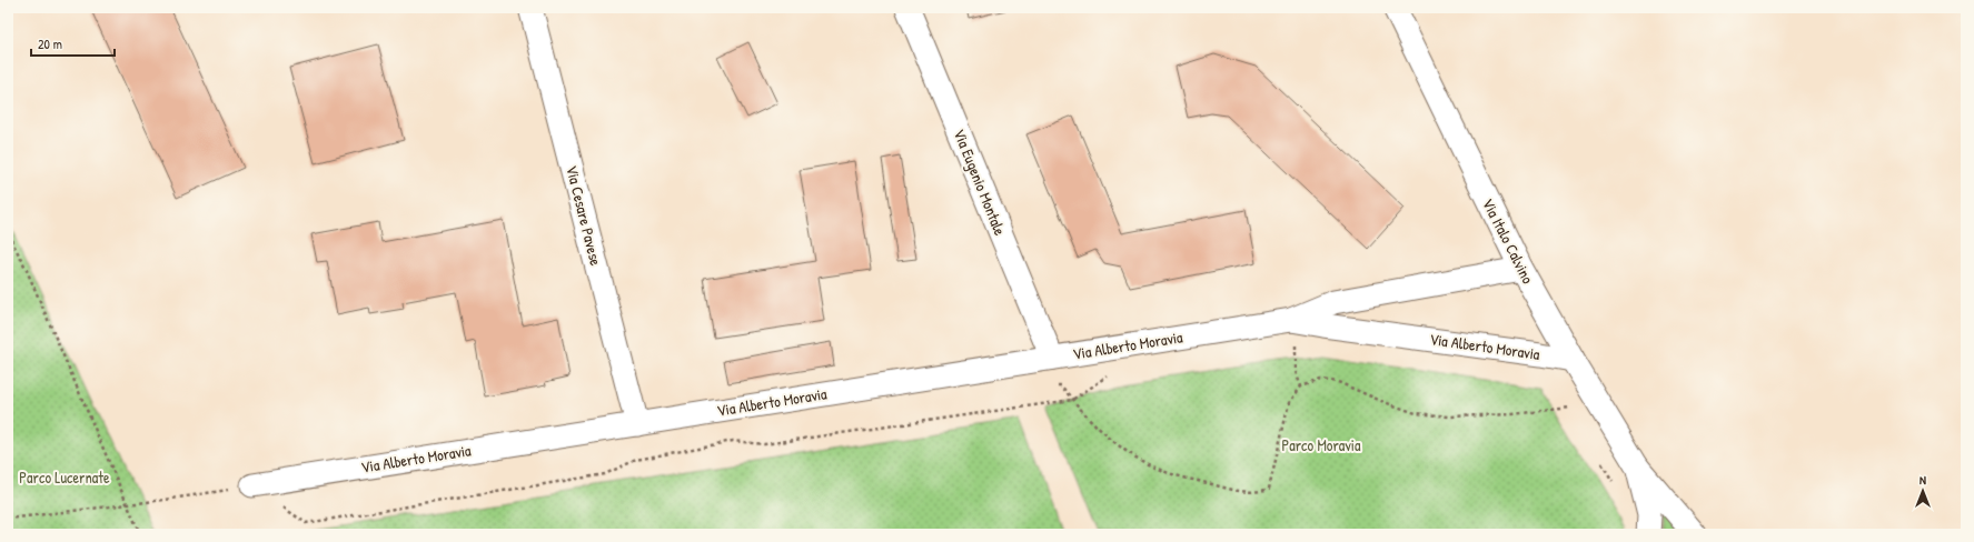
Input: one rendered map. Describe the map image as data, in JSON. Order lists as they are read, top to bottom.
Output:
{
  "streets": {
    "street": [
      "Via Eugenio Montale",
      "Via Cesare Pavese",
      "Via Italo Calvino",
      "Via Alberto Moravia"
    ]
  },
  "crossings": [
    ["Via Eugenio Montale", "Via Alberto Moravia"],
    ["Via Cesare Pavese", "Via Alberto Moravia"],
    ["Via Italo Calvino", "Via Alberto Moravia"]
  ],
  "parks": ["Parco Moravia", "Parco Lucernate"],
  "scale_bar": "20 m",
  "north": "top"
}
